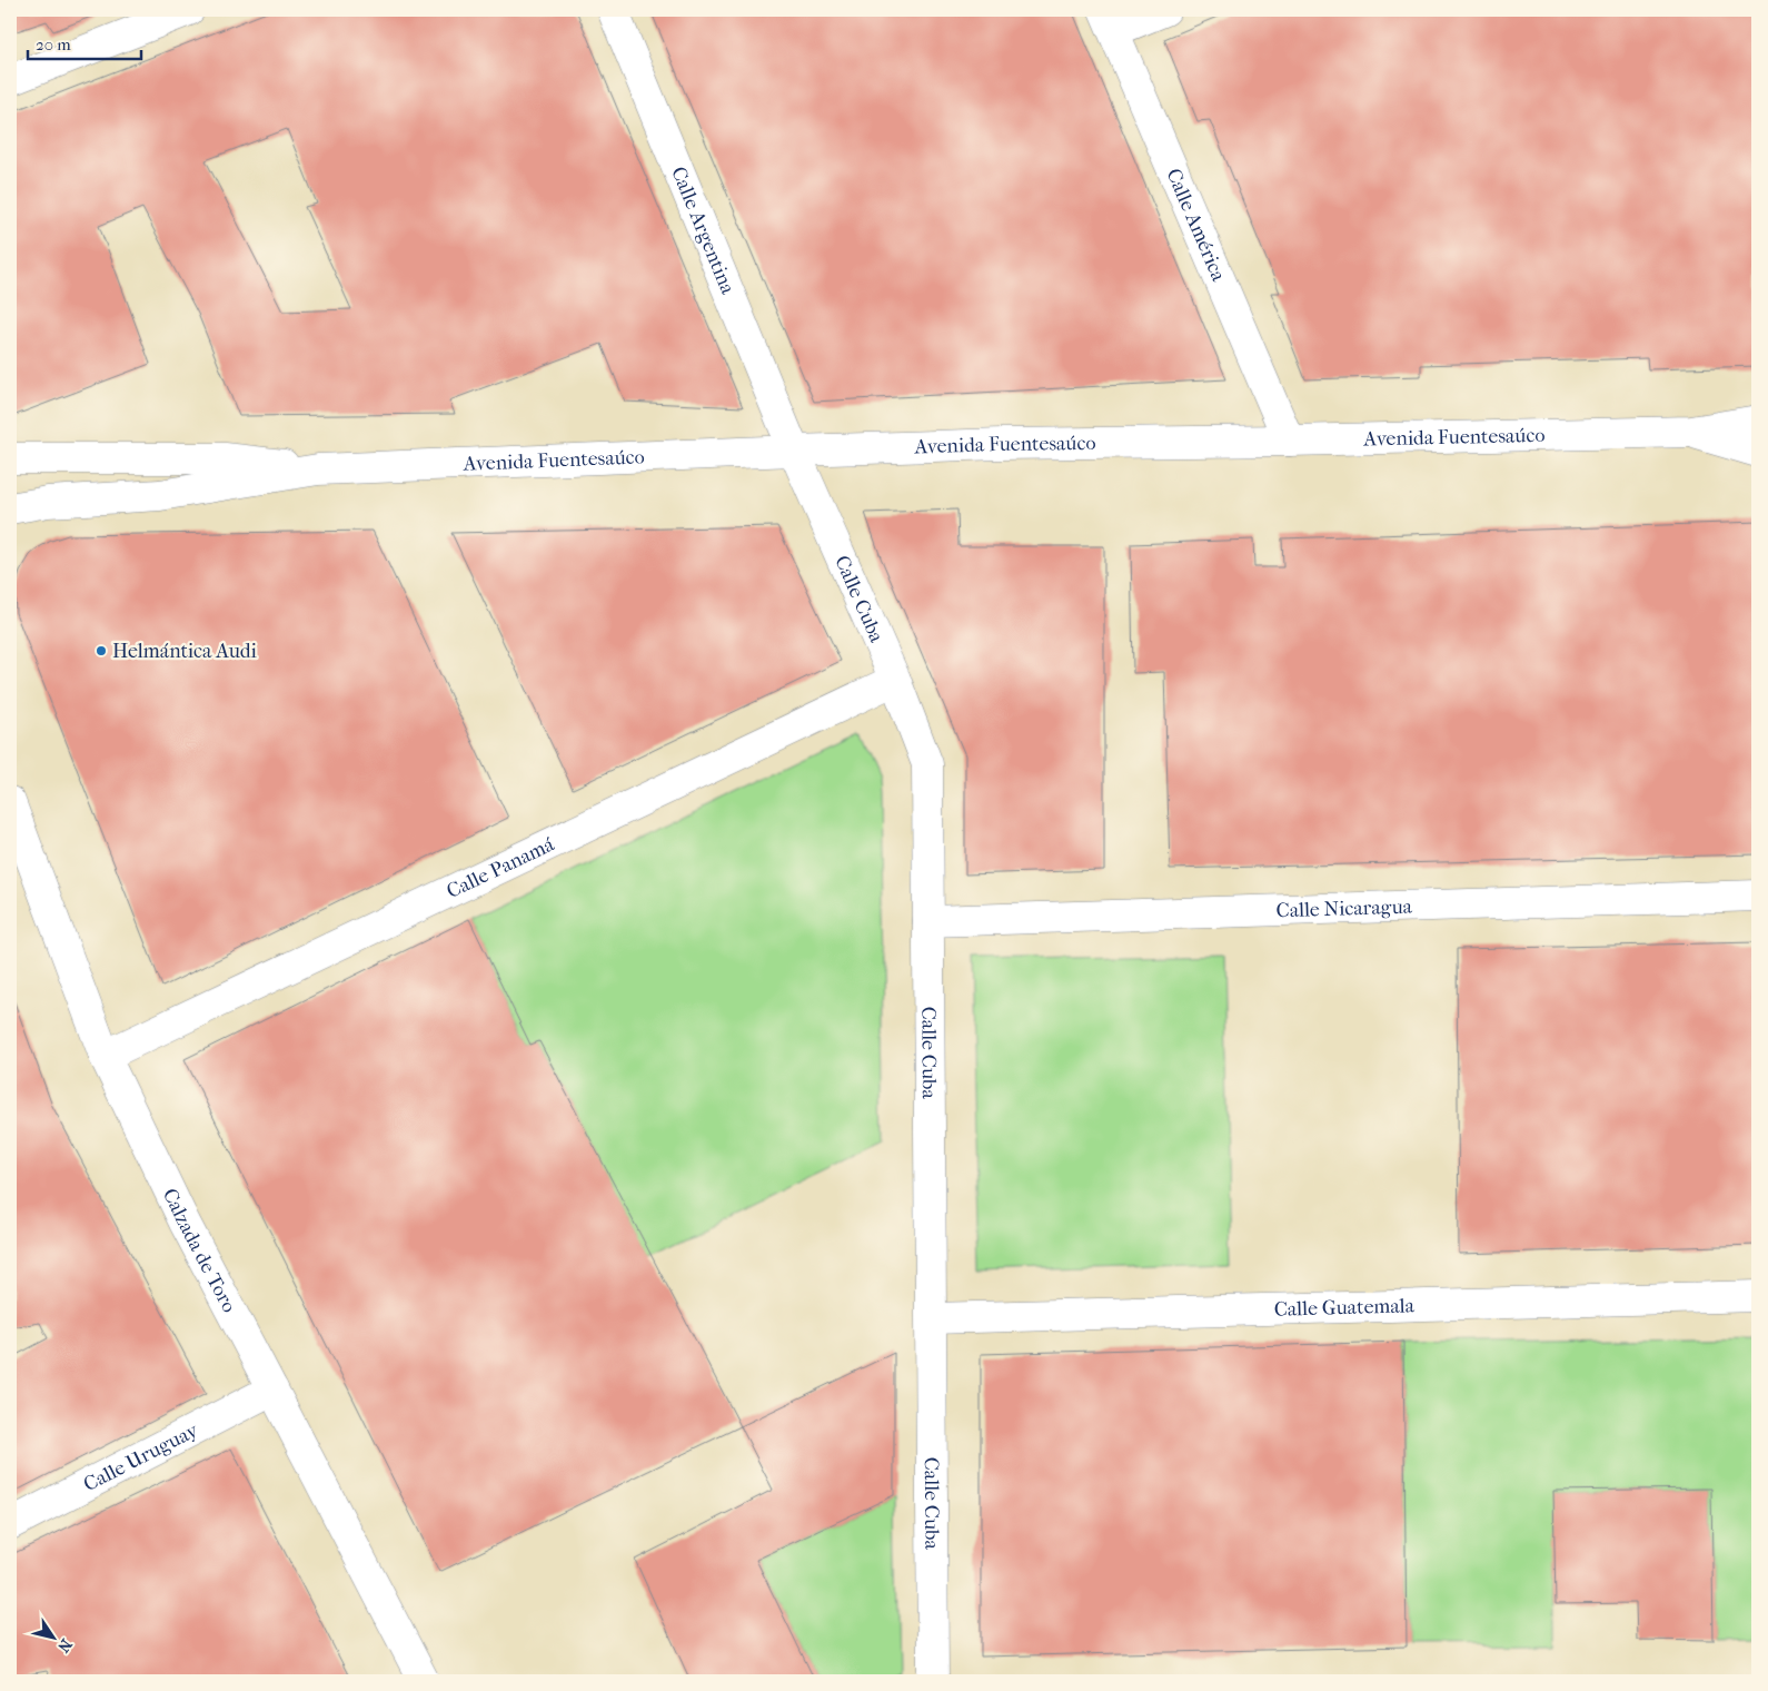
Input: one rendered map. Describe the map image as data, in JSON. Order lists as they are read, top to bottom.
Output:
{
  "streets": {
    "street": [
      "Calle América",
      "Calle Argentina",
      "Avenida Fuentesaúco",
      "Calle Cuba",
      "Calle Panamá",
      "Calle Nicaragua",
      "Calzada de Toro",
      "Calle Guatemala",
      "Calle Uruguay"
    ]
  },
  "crossings": [
    ["Calle América", "Avenida Fuentesaúco"],
    ["Calle Argentina", "Avenida Fuentesaúco"],
    ["Calle Argentina", "Calle Cuba"],
    ["Avenida Fuentesaúco", "Calle Cuba"],
    ["Calle Cuba", "Calle Panamá"],
    ["Calle Cuba", "Calle Nicaragua"],
    ["Calle Cuba", "Calle Guatemala"],
    ["Calle Panamá", "Calzada de Toro"],
    ["Calzada de Toro", "Calle Uruguay"]
  ],
  "places": ["Helmántica Audi"],
  "scale_bar": "20 m",
  "north": "bottom right"
}
